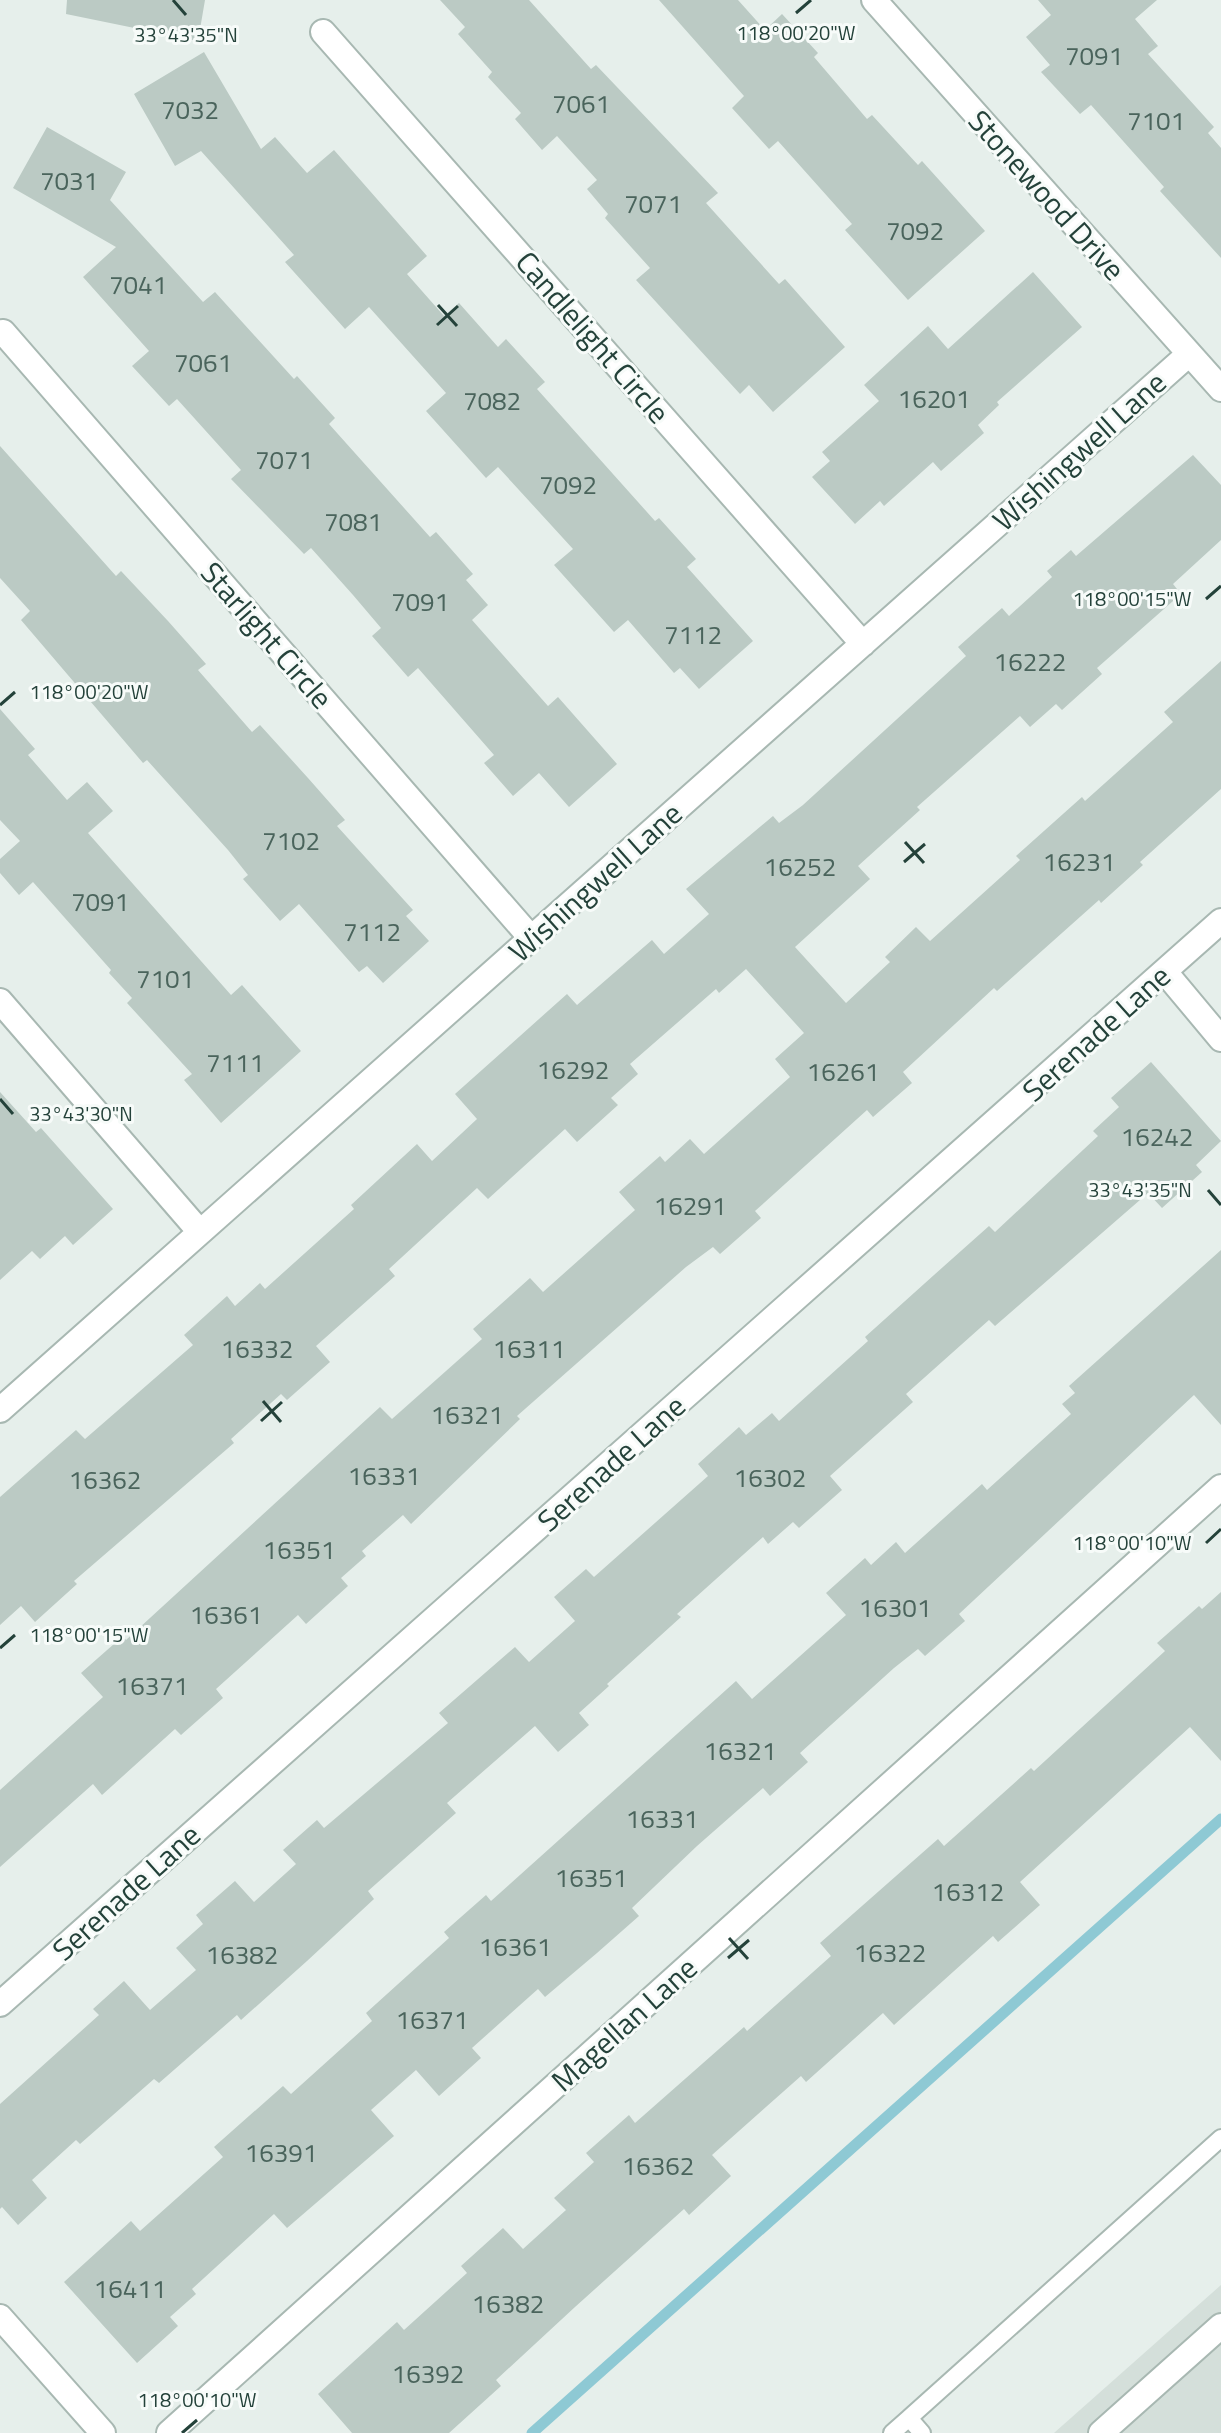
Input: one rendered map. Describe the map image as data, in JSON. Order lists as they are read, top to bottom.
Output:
{
  "streets": {
    "street": [
      "Stonewood Drive",
      "Candlelight Circle",
      "Wishingwell Lane",
      "Starlight Circle",
      "Serenade Lane",
      "Magellan Lane"
    ]
  },
  "crossings": [
    ["Stonewood Drive", "Wishingwell Lane"],
    ["Candlelight Circle", "Wishingwell Lane"],
    ["Wishingwell Lane", "Starlight Circle"]
  ],
  "house_numbers": [
    "7091",
    "7061",
    "7032",
    "7101",
    "7031",
    "7071",
    "7092",
    "7041",
    "7061",
    "16201",
    "7082",
    "7071",
    "7092",
    "7081",
    "7091",
    "7112",
    "16222",
    "7102",
    "16231",
    "16252",
    "7091",
    "7112",
    "7101",
    "7111",
    "16292",
    "16261",
    "16242",
    "16291",
    "16332",
    "16311",
    "16321",
    "16331",
    "16302",
    "16362",
    "16351",
    "16301",
    "16361",
    "16371",
    "16321",
    "16331",
    "16351",
    "16312",
    "16361",
    "16322",
    "16382",
    "16371",
    "16391",
    "16362",
    "16411",
    "16382",
    "16392"
  ],
  "coordinates": [
    "118°00'20\"W",
    "33°43'35\"N",
    "118°00'15\"W",
    "33°43'30\"N",
    "118°00'10\"W"
  ]
}
